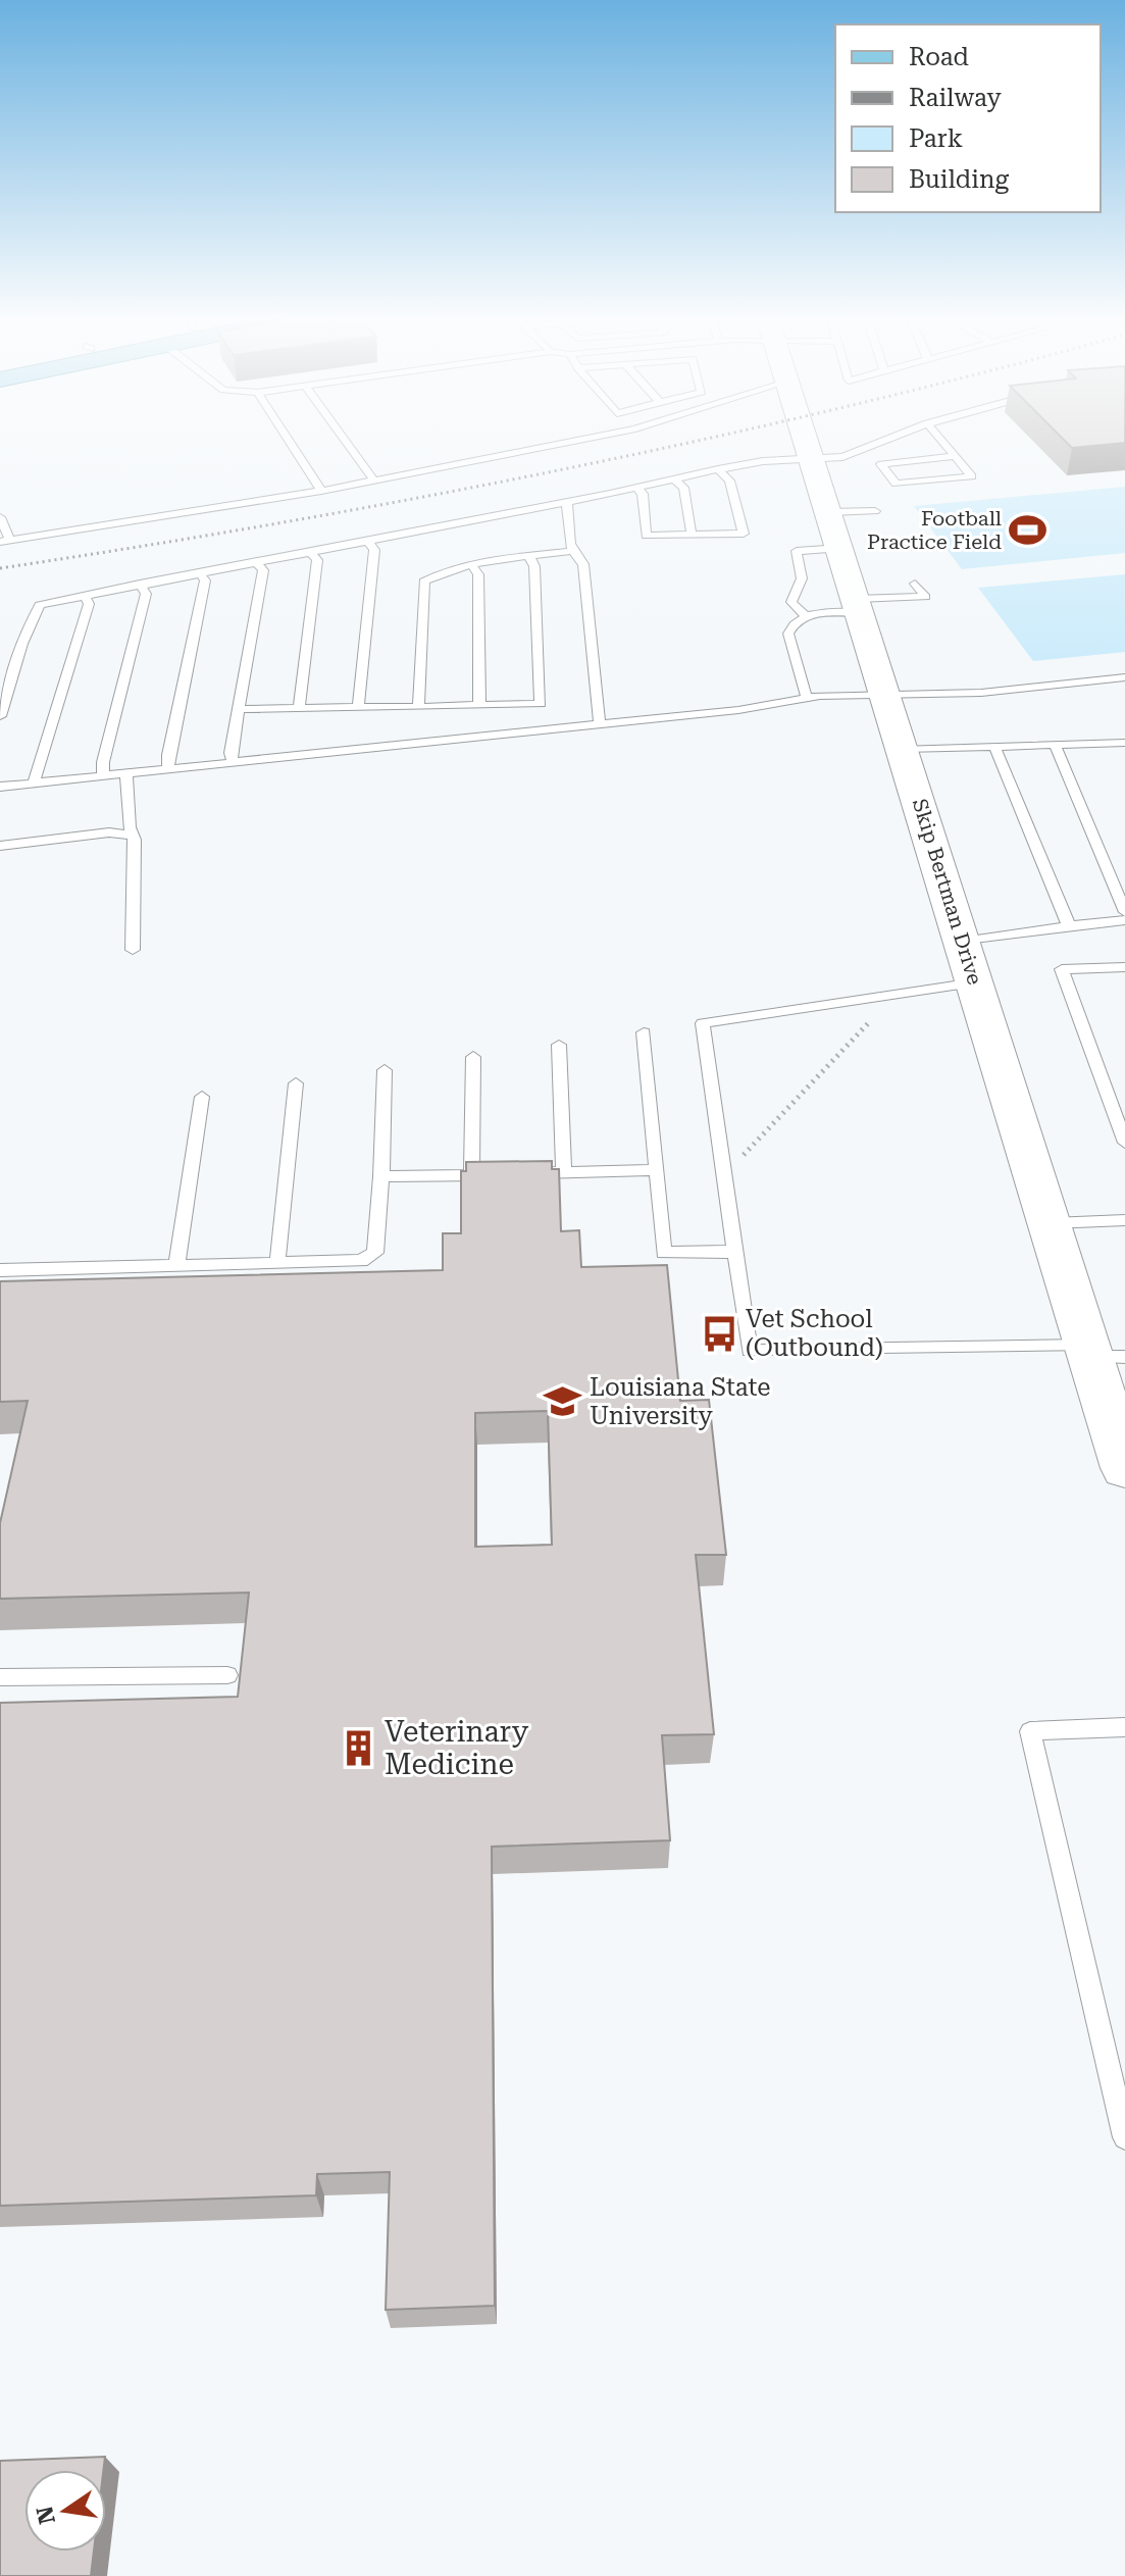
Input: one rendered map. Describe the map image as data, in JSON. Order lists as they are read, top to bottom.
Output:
{
  "streets": {
    "street": ["Skip Bertman Drive"]
  },
  "places": {
    "sports": ["Football Practice Field"],
    "bus stop": ["Vet School (Outbound)"],
    "school or university": ["Louisiana State University"],
    "building": ["Veterinary Medicine"]
  },
  "legend": [
    "Road",
    "Railway",
    "Park",
    "Building"
  ],
  "north": "left"
}
